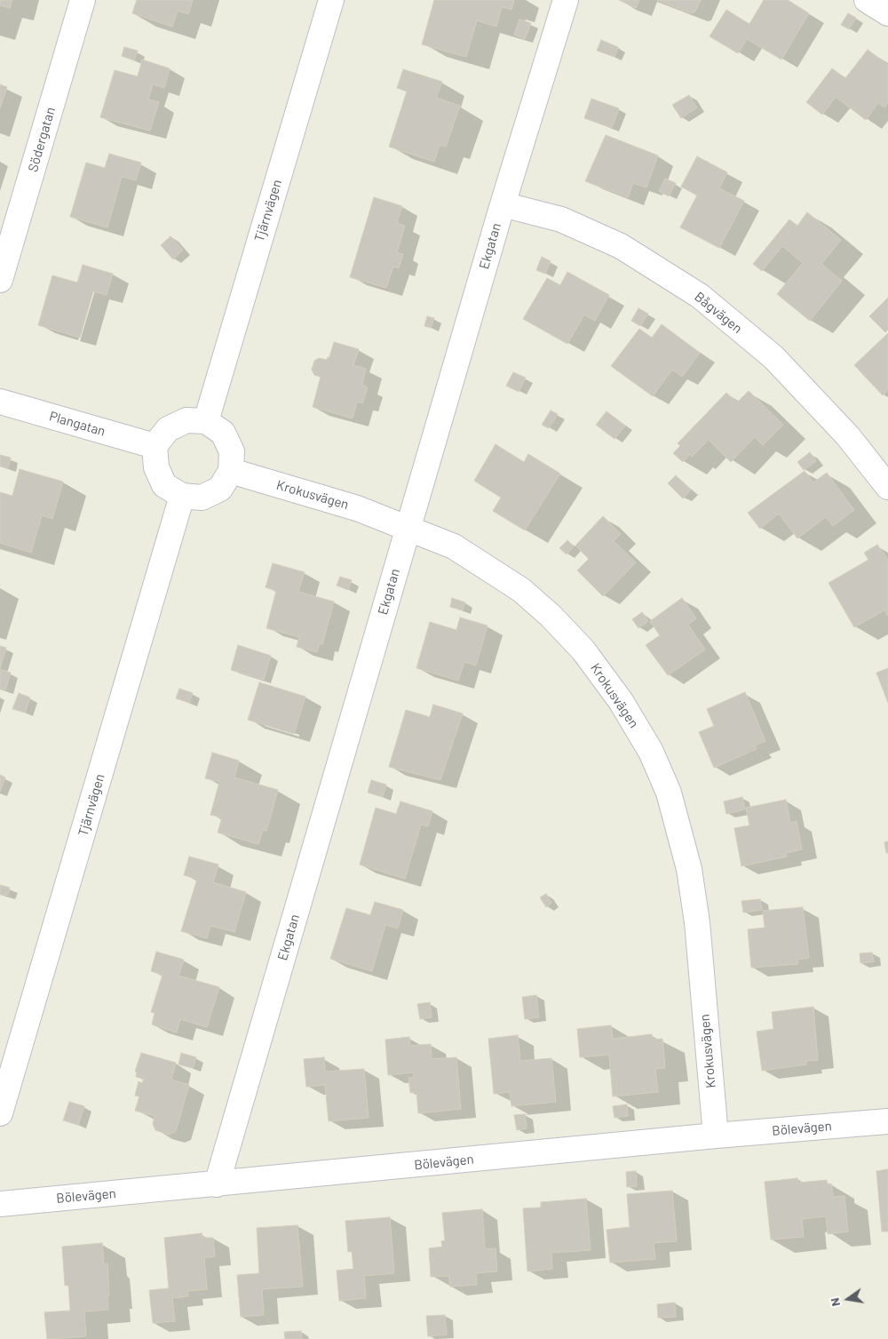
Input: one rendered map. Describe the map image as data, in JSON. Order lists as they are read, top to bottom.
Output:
{
  "streets": {
    "street": [
      "Södergatan",
      "Tjärnvägen",
      "Ekgatan",
      "Bågvägen",
      "Plangatan",
      "Krokusvägen",
      "Bölevägen"
    ]
  },
  "crossings": [
    ["Tjärnvägen", "Plangatan"],
    ["Tjärnvägen", "Krokusvägen"],
    ["Ekgatan", "Bågvägen"],
    ["Ekgatan", "Krokusvägen"],
    ["Ekgatan", "Bölevägen"],
    ["Plangatan", "Krokusvägen"],
    ["Krokusvägen", "Bölevägen"]
  ],
  "north": "left"
}
